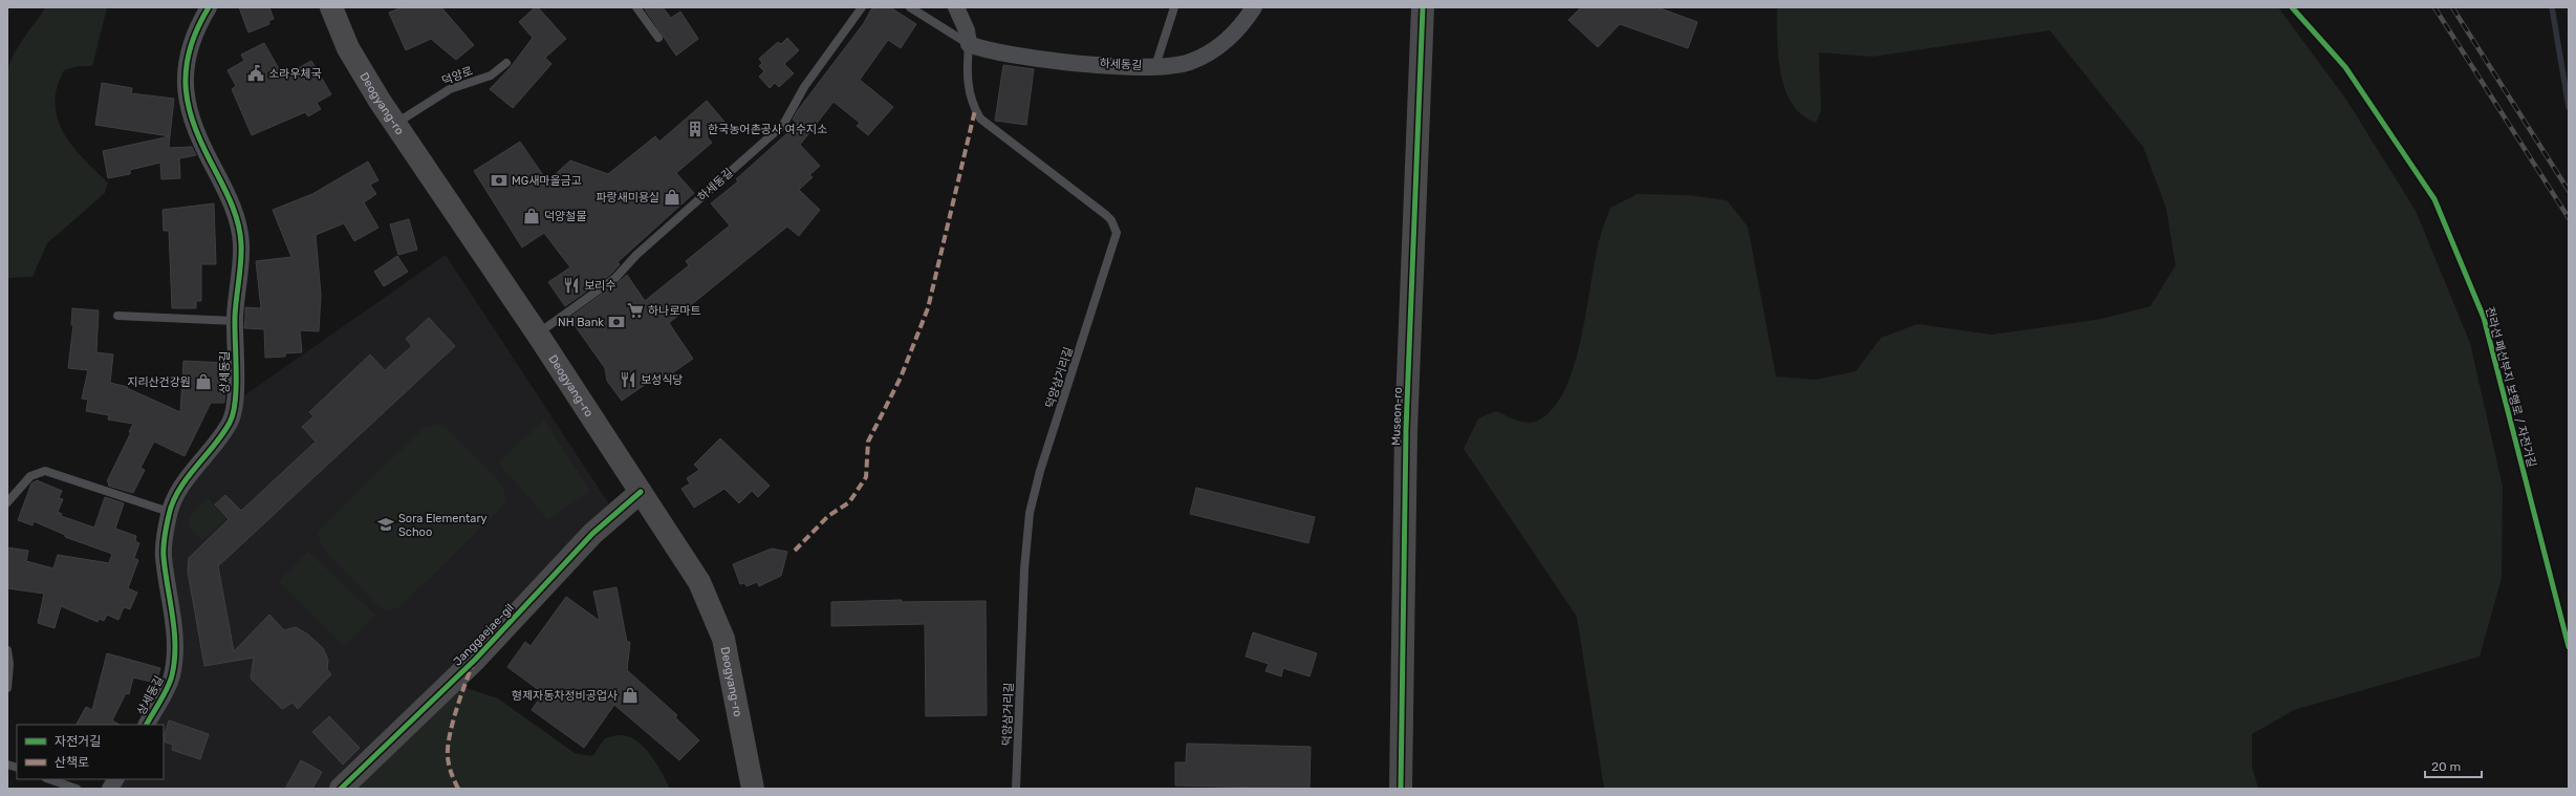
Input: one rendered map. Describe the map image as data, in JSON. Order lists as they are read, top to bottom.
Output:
{
  "streets": {
    "street": [
      "하세동길",
      "Deogyang-ro",
      "상세동길",
      "Museon-ro",
      "Janggaejae-gil"
    ],
    "lane": ["덕양로", "덕양삼거리길"],
    "cycle path": ["전라선 폐선부지 보행로 / 자전거길"]
  },
  "crossings": [
    ["하세동길", "Deogyang-ro"],
    ["하세동길", "덕양삼거리길"],
    ["덕양로", "Deogyang-ro"],
    ["Deogyang-ro", "Janggaejae-gil"]
  ],
  "places": {
    "public building": ["소라우체국"],
    "building": ["한국농어촌공사 여수지소"],
    "bank": ["MG새마을금고", "NH Bank"],
    "shop": [
      "파랑새미용실",
      "덕양철물",
      "지리산건강원",
      "형제자동차정비공업사"
    ],
    "restaurant": ["보리수", "보성식당"],
    "supermarket": ["하나로마트"],
    "school or university": ["Sora Elementary Schoo"]
  },
  "legend": ["자전거길", "산책로"],
  "scale_bar": "20 m"
}
